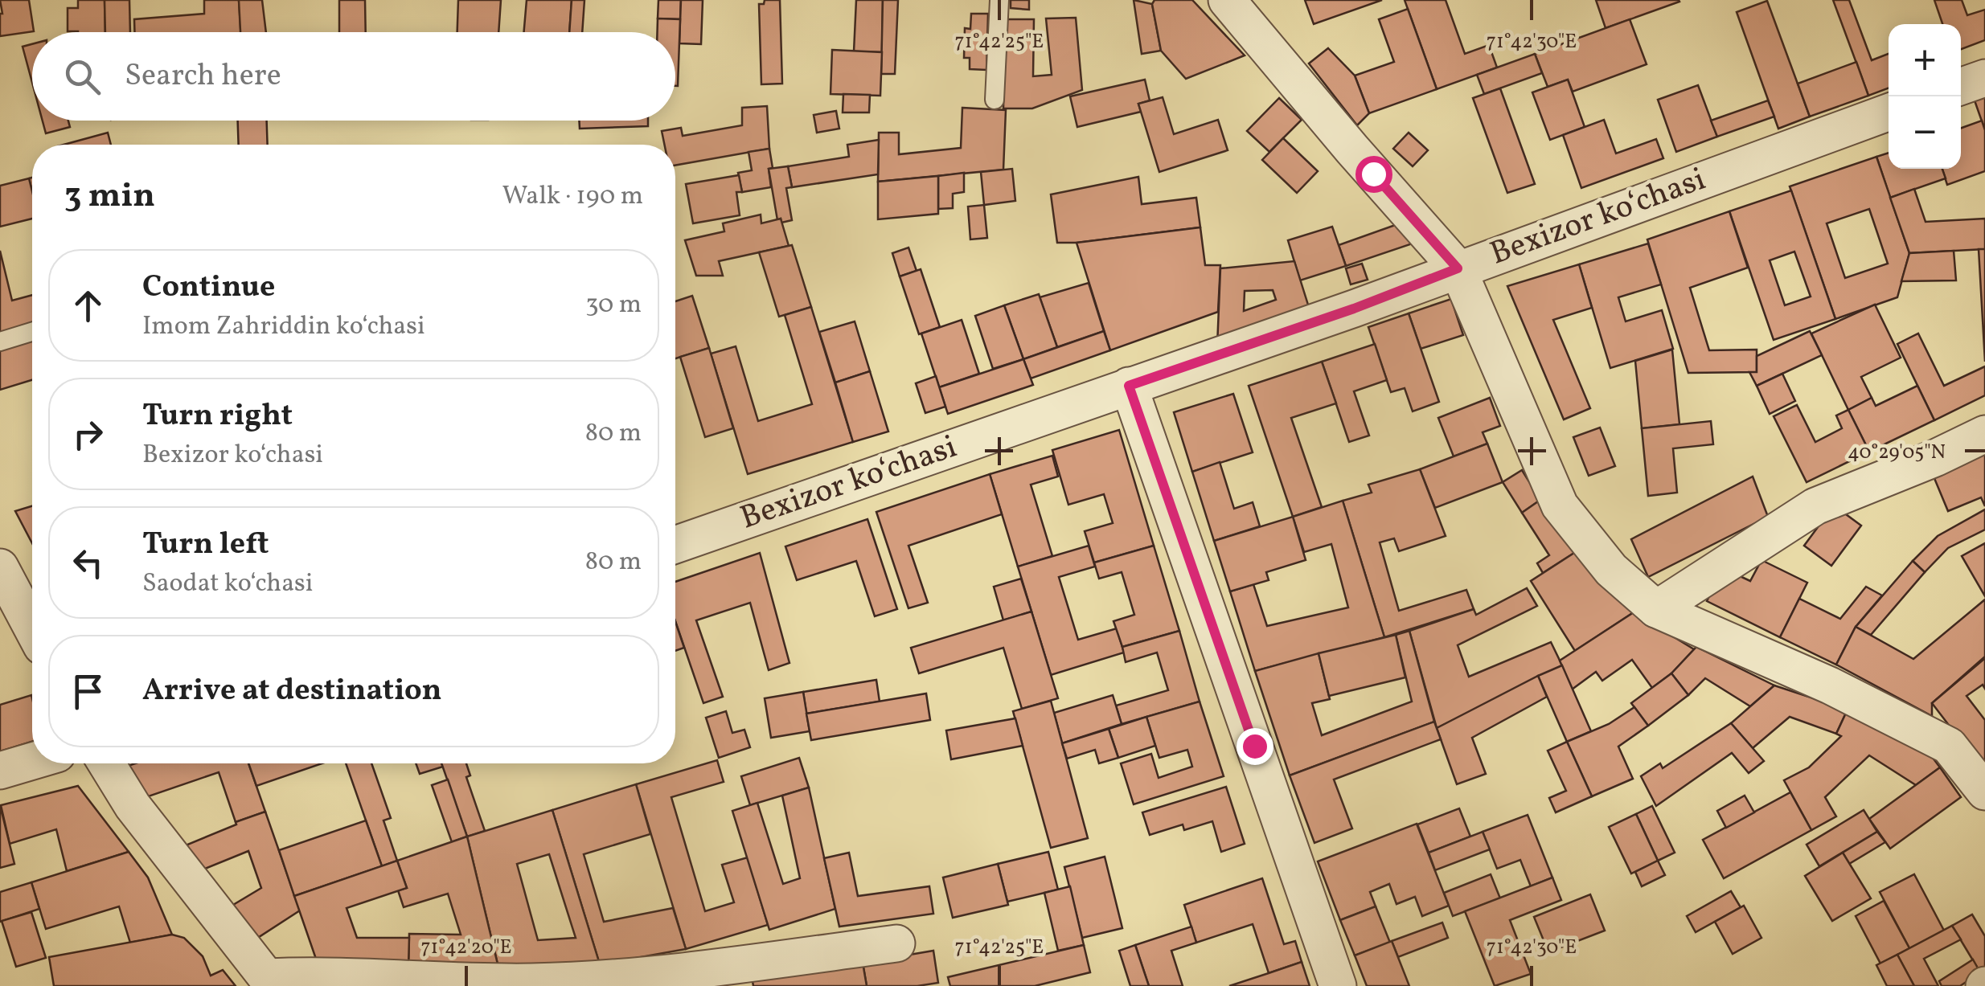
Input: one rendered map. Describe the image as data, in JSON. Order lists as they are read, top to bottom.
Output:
{
  "streets": {
    "street": ["Bexizor koʻchasi"]
  },
  "page": {
    "map_buttons": ["+", "−"],
    "search": "Search here",
    "heading": ["3 min", "Walk · 190 m"],
    "list": [
      ["Continue", "Imom Zahriddin koʻchasi", "30 m"],
      ["Turn right", "Bexizor koʻchasi", "80 m"],
      ["Turn left", "Saodat koʻchasi", "80 m"],
      "Arrive at destination"
    ]
  },
  "coordinates": [
    "71°42'25\"E",
    "71°42'30\"E",
    "40°29'05\"N",
    "71°42'20\"E"
  ]
}
